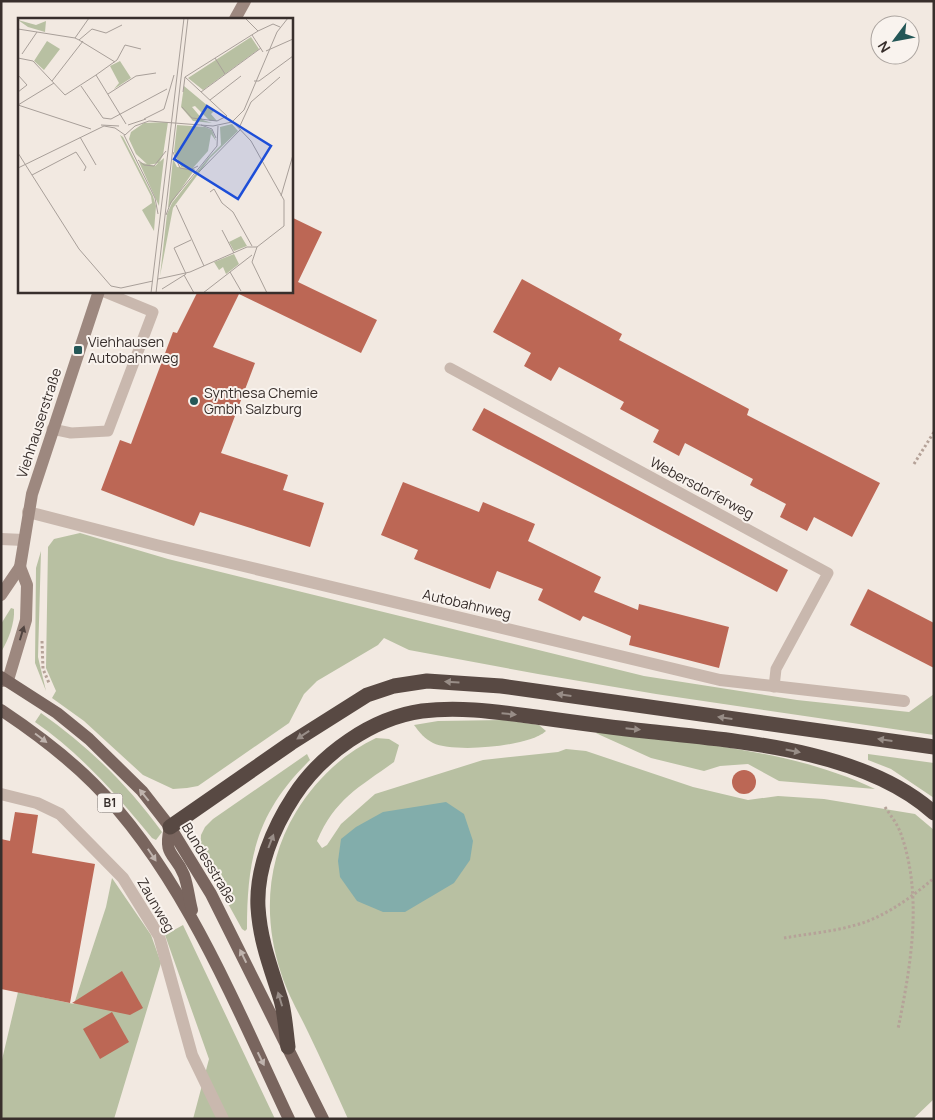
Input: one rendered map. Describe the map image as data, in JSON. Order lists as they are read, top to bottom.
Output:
{
  "streets": {
    "main road": ["B1", "Bundesstraße"],
    "street": ["Viehhauserstraße", "Autobahnweg", "Zaunweg"],
    "lane": ["Webersdorferweg"]
  },
  "crossings": [
    ["Viehhauserstraße", "Autobahnweg"],
    ["Viehhauserstraße", "Bundesstraße"],
    ["Webersdorferweg", "Autobahnweg"]
  ],
  "places": {
    "transit": ["Viehhausen Autobahnweg"],
    "other": ["Synthesa Chemie Gmbh Salzburg"]
  },
  "north": "bottom left"
}
